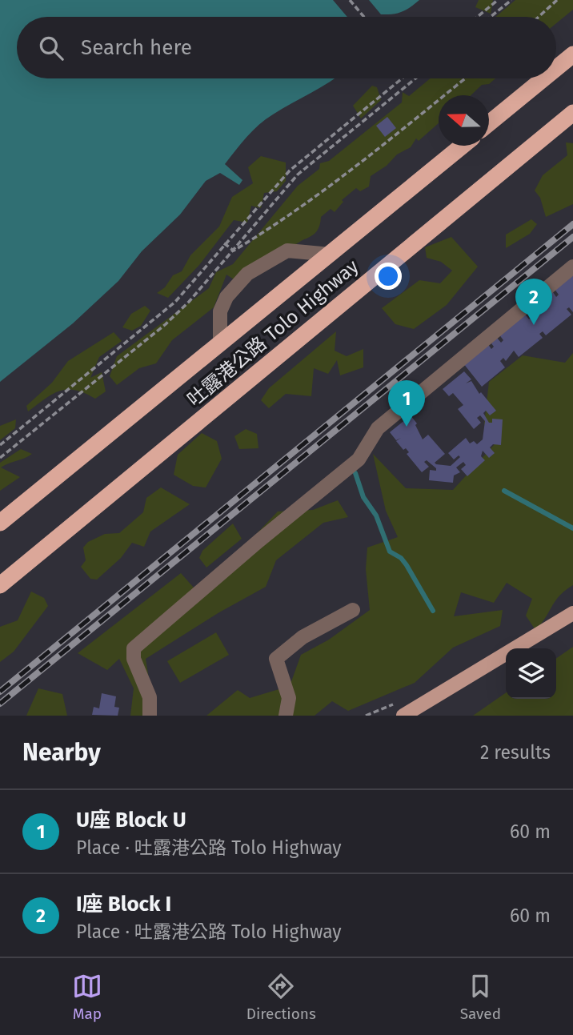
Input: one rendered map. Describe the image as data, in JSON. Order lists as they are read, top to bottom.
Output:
{
  "streets": {
    "highway": ["吐露港公路 Tolo Highway"]
  },
  "north": "left",
  "page": {
    "search": "Search here",
    "pins": ["2", "1"],
    "heading": ["Nearby", "2 results"],
    "list": [
      {
        "mark": "1",
        "name": "U座 Block U",
        "note": "Place · 吐露港公路 Tolo Highway",
        "value": "60 m"
      },
      {
        "mark": "2",
        "name": "I座 Block I",
        "note": "Place · 吐露港公路 Tolo Highway",
        "value": "60 m"
      }
    ],
    "nav": ["Map", "Directions", "Saved"]
  }
}
